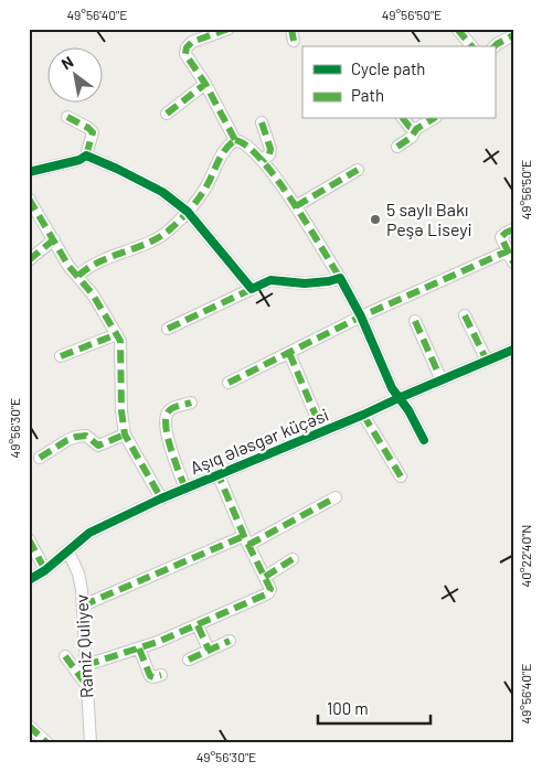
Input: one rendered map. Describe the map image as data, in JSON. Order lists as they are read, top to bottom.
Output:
{
  "streets": {
    "street": ["Aşıq Ələsgər küçəsi", "Ramiz Quliyev"]
  },
  "crossings": [
    ["Aşıq Ələsgər küçəsi", "Ramiz Quliyev"]
  ],
  "places": ["5 saylı Bakı Peşə Liseyi"],
  "legend": ["Cycle path", "Path"],
  "scale_bar": "100 m",
  "north": "top left",
  "coordinates": [
    "49°56'40\"E",
    "49°56'50\"E",
    "49°56'30\"E",
    "40°22'40\"N"
  ]
}
